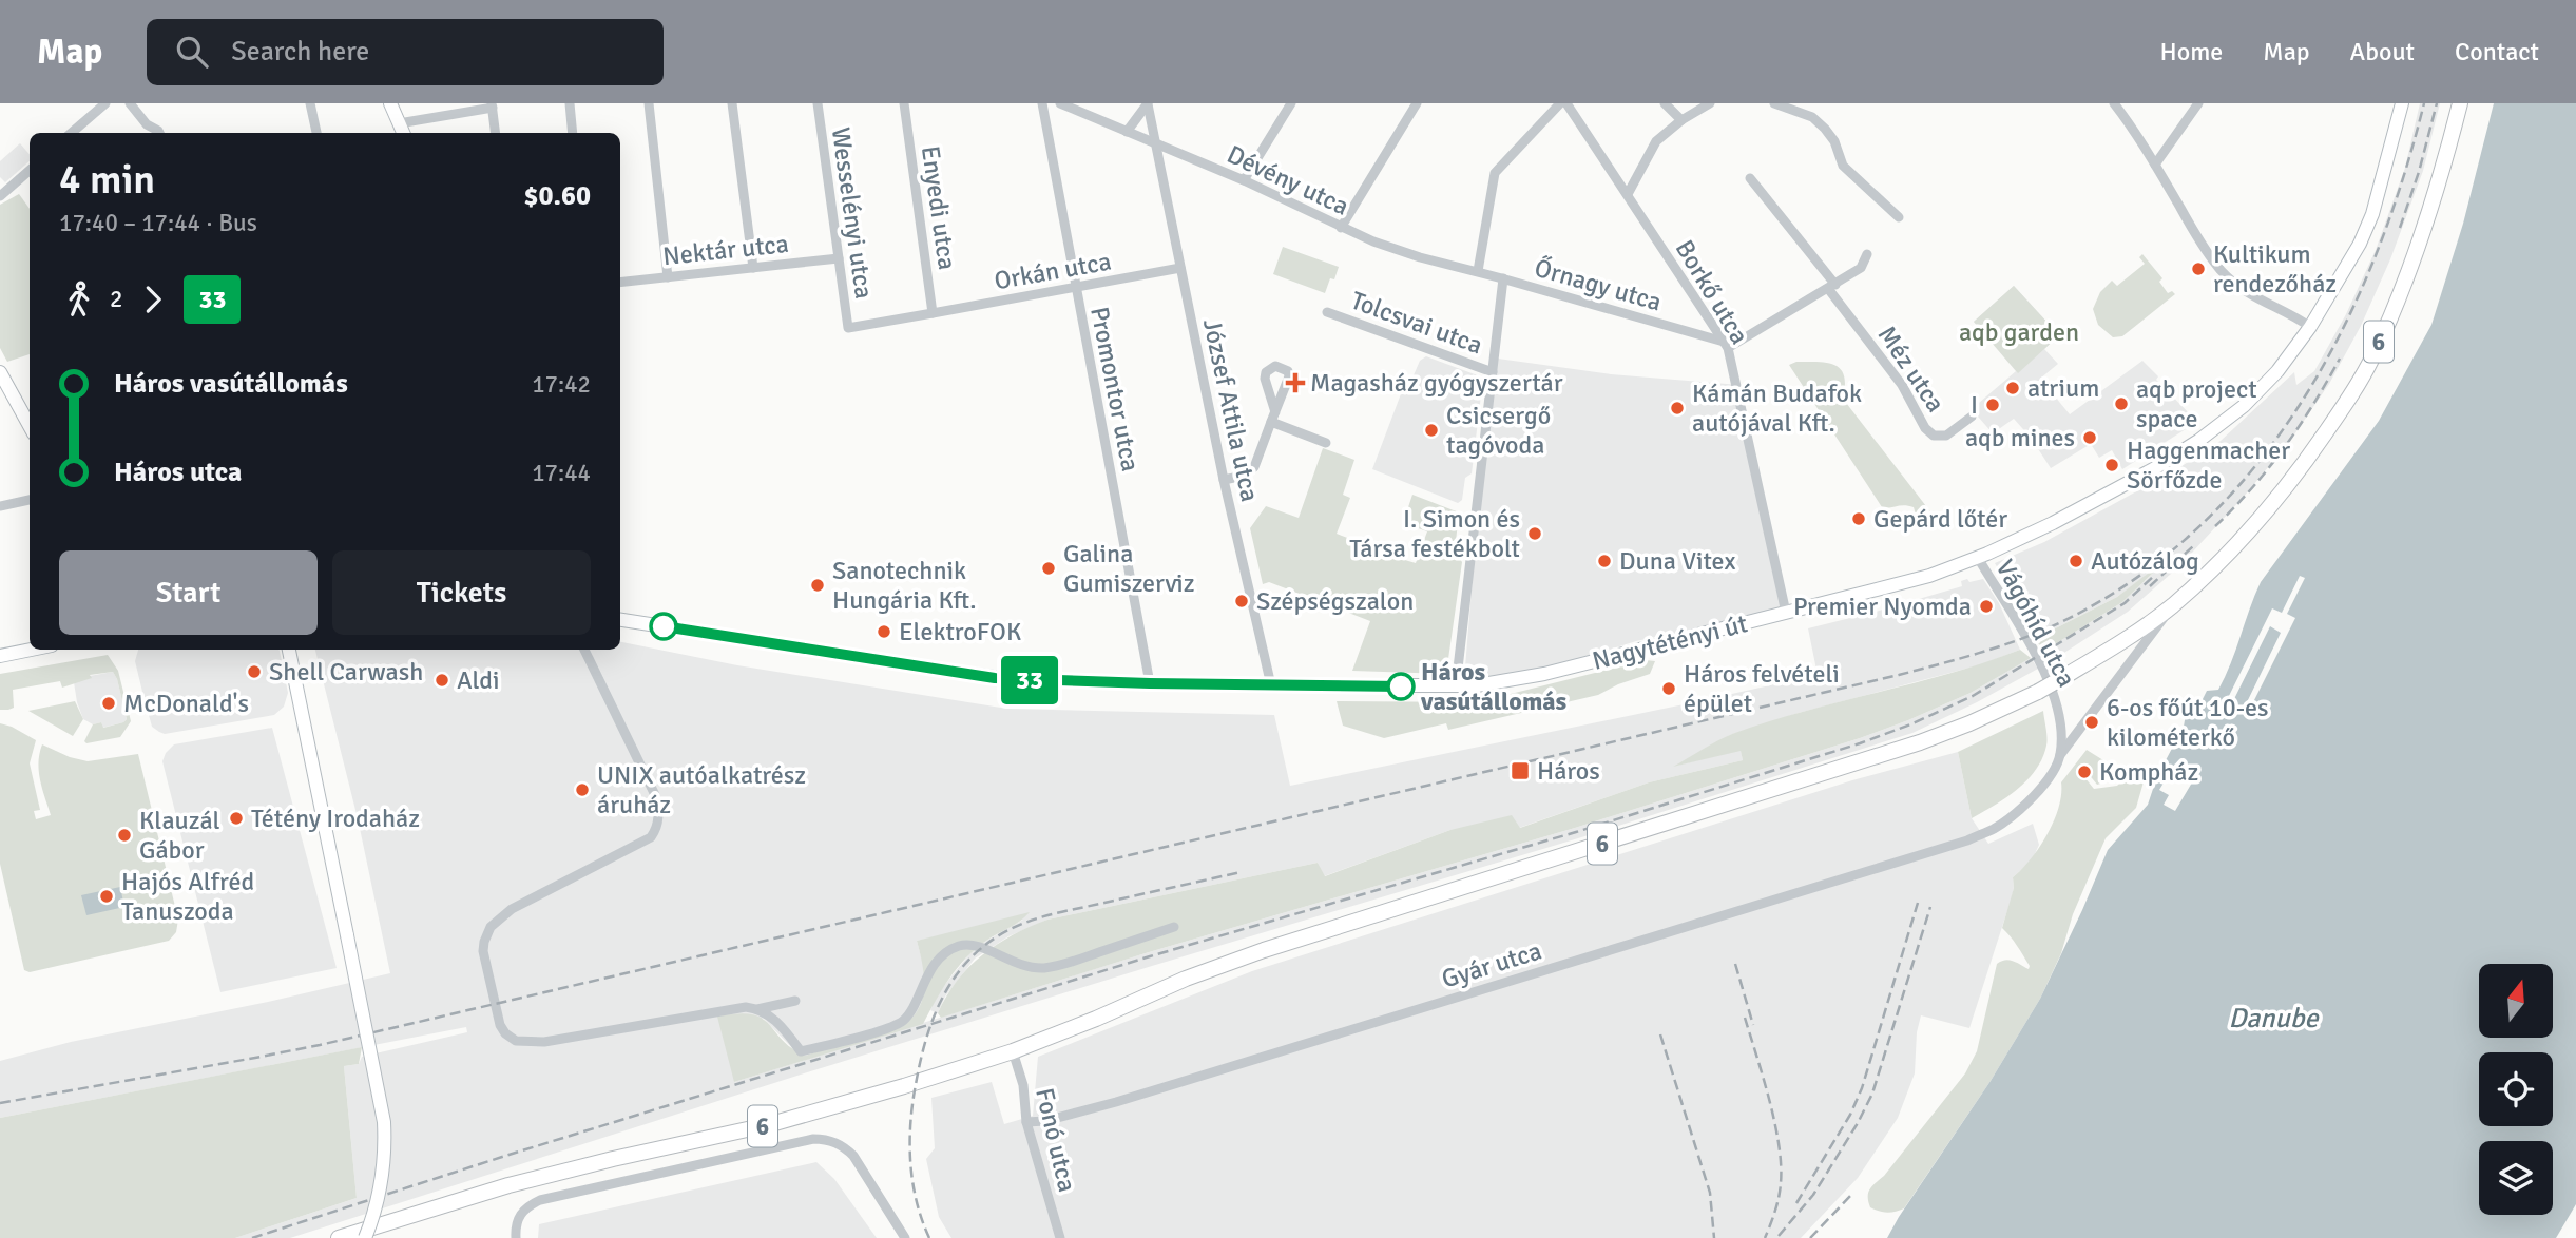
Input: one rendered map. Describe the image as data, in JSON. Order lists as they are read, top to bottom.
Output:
{
  "streets": {
    "main road": ["6", "Nagytétényi út"],
    "street": [
      "Dévény utca",
      "Enyedi utca",
      "Wesselényi utca",
      "Nektár utca",
      "Orkán utca",
      "Őrnagy utca",
      "Borkő utca",
      "Tolcsvai utca",
      "Méz utca",
      "Promontor utca",
      "József Attila utca",
      "Vágóhíd utca",
      "Gyár utca",
      "Fonó utca"
    ]
  },
  "crossings": [
    ["Dévény utca", "Őrnagy utca"],
    ["Dévény utca", "József Attila utca"],
    ["Enyedi utca", "Orkán utca"],
    ["Wesselényi utca", "Nektár utca"],
    ["Wesselényi utca", "Orkán utca"],
    ["Orkán utca", "Promontor utca"],
    ["Orkán utca", "József Attila utca"],
    ["Őrnagy utca", "Borkő utca"],
    ["Borkő utca", "Nagytétényi út"],
    ["6", "Fonó utca"],
    ["Promontor utca", "Nagytétényi út"],
    ["József Attila utca", "Nagytétényi út"],
    ["Vágóhíd utca", "Nagytétényi út"],
    ["Vágóhíd utca", "Gyár utca"],
    ["Gyár utca", "Fonó utca"]
  ],
  "water": ["Danube"],
  "parks": ["aqb garden"],
  "places": {
    "other": [
      "Kultikum rendezőház",
      "atrium",
      "aqb project space",
      "I",
      "Kámán Budafok autójával Kft.",
      "Csicsergő tagóvoda",
      "aqb mines",
      "Haggenmacher Sörfőzde",
      "Gepárd lőtér",
      "I. Simon és Társa festékbolt",
      "Duna Vitex",
      "Autózálog",
      "Galina Gumiszerviz",
      "Sanotechnik Hungária Kft.",
      "Szépségszalon",
      "Premier Nyomda",
      "ElektroFOK",
      "Shell Carwash",
      "Aldi",
      "Háros vasútállomás",
      "Háros felvételi épület",
      "McDonald's",
      "6-os főút 10-es kilométerkő",
      "Kompház",
      "UNIX autóalkatrész áruház",
      "Tétény Irodaház",
      "Klauzál Gábor",
      "Hajós Alfréd Tanuszoda"
    ],
    "health": ["Magasház gyógyszertár"],
    "transit": ["Háros"]
  },
  "lines": ["bus line 33"],
  "north": "top",
  "page": {
    "header": "Map",
    "search": "Search here",
    "nav": [
      "Home",
      "Map",
      "About",
      "Contact"
    ],
    "on_map": "33",
    "heading": ["4 min", "17:40 – 17:44 · Bus", "$0.60"],
    "legs": ["2", "33"],
    "list": [
      {
        "name": "Háros vasútállomás",
        "value": "17:42"
      },
      {
        "name": "Háros utca",
        "value": "17:44"
      }
    ],
    "buttons": ["Start", "Tickets"]
  }
}
